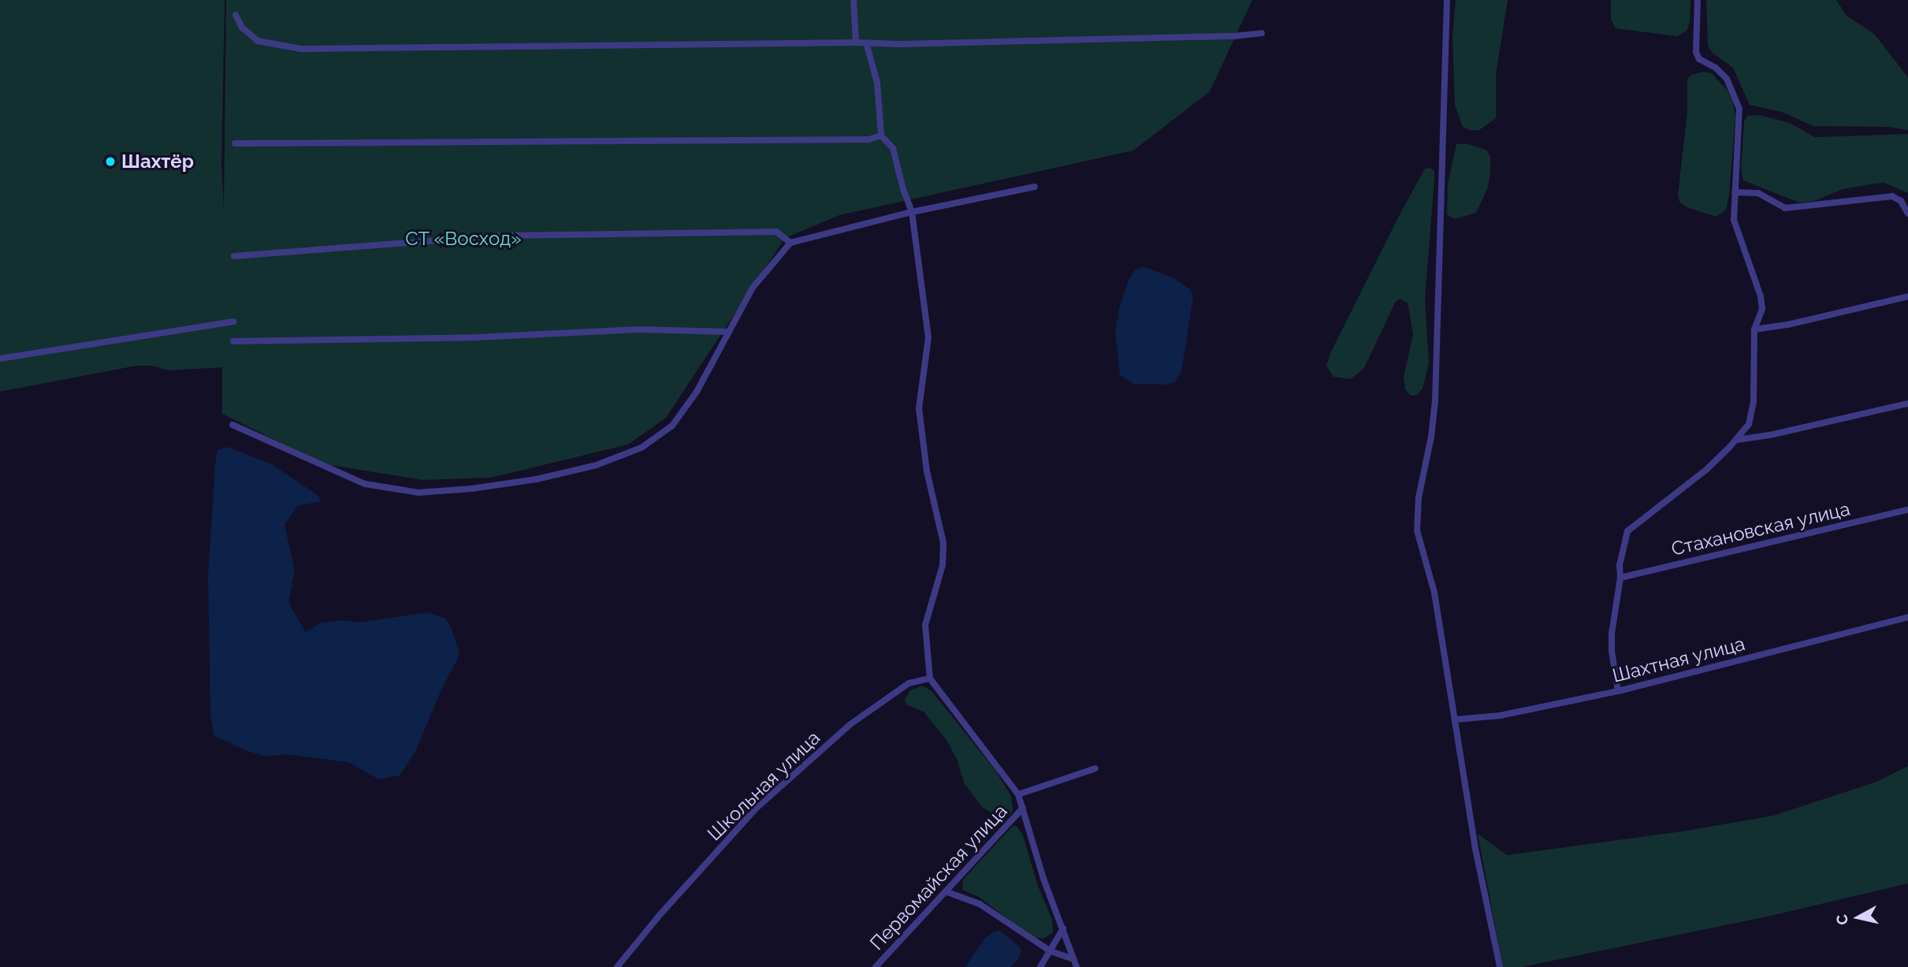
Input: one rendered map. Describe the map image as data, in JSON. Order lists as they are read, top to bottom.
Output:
{
  "streets": {
    "street": [
      "Стахановская улица",
      "Шахтная улица",
      "Школьная улица",
      "Первомайская улица"
    ]
  },
  "parks": ["СТ «Восход»"],
  "places": ["Шахтёр"],
  "north": "left"
}
